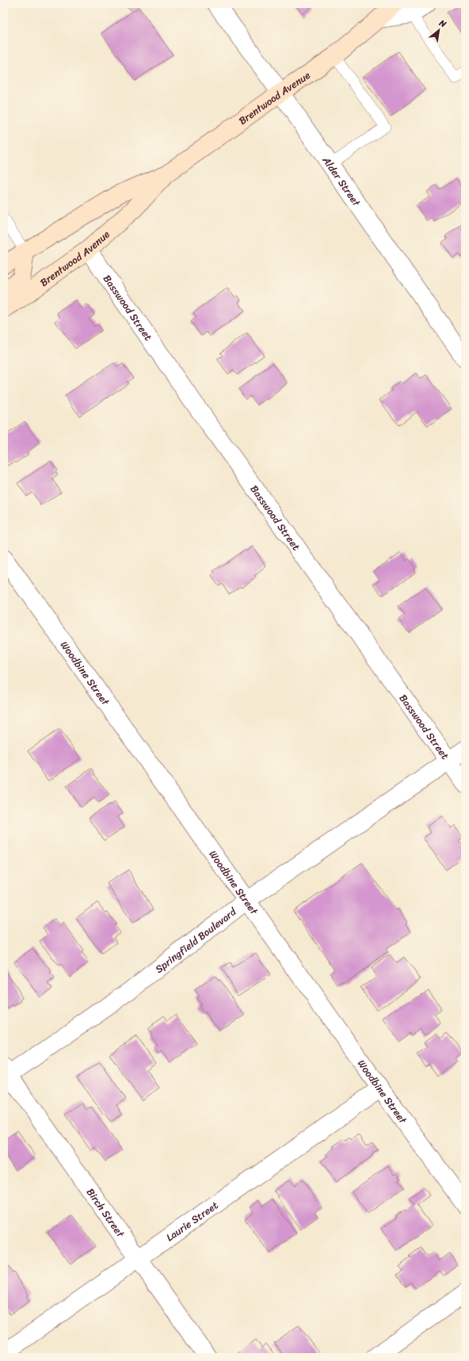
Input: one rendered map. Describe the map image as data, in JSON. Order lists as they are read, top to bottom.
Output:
{
  "streets": {
    "main road": ["Brentwood Avenue"],
    "street": [
      "Alder Street",
      "Basswood Street",
      "Woodbine Street",
      "Springfield Boulevard",
      "Birch Street",
      "Laurie Street"
    ]
  },
  "crossings": [
    ["Brentwood Avenue", "Alder Street"],
    ["Brentwood Avenue", "Basswood Street"],
    ["Basswood Street", "Springfield Boulevard"],
    ["Woodbine Street", "Springfield Boulevard"],
    ["Woodbine Street", "Laurie Street"],
    ["Springfield Boulevard", "Birch Street"],
    ["Birch Street", "Laurie Street"]
  ],
  "north": "top right"
}
